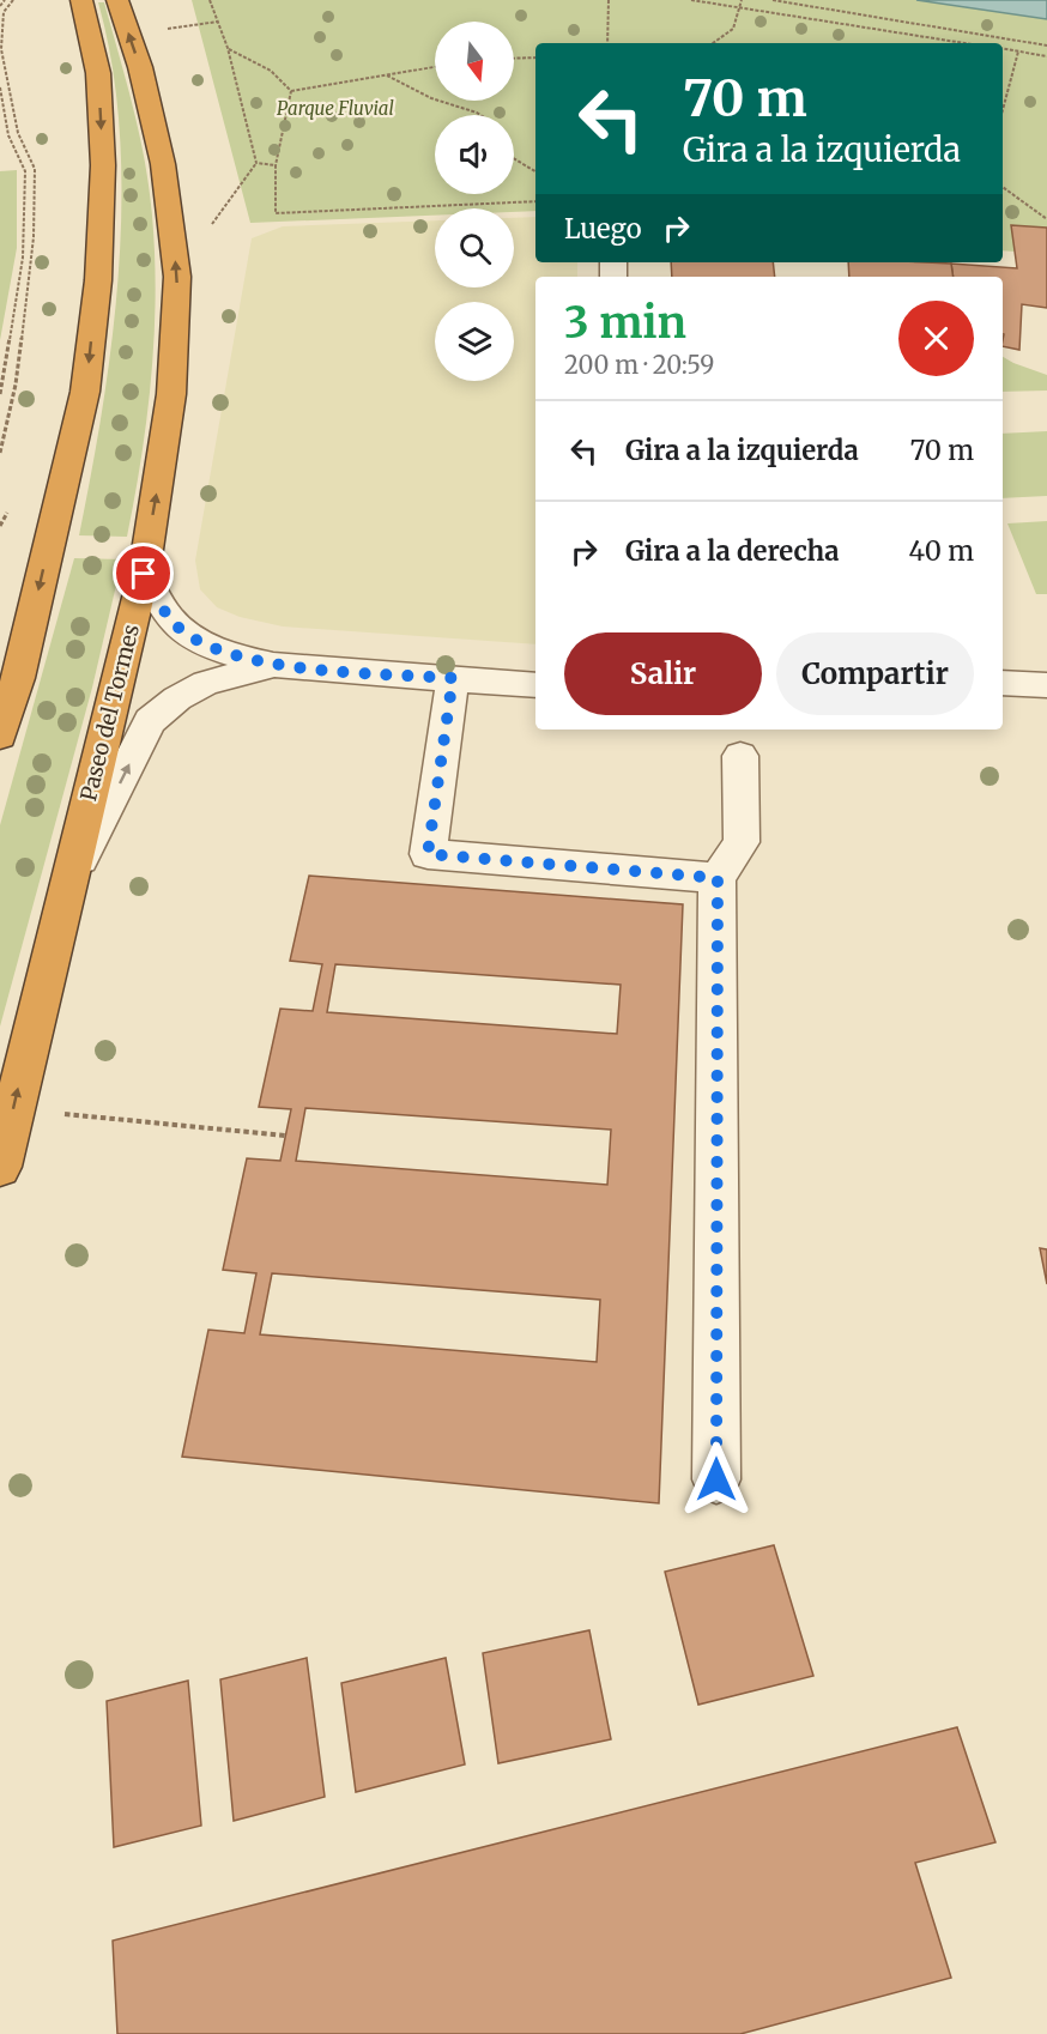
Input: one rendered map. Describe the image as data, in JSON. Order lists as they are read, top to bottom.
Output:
{
  "streets": {
    "highway": ["Paseo del Tormes"]
  },
  "parks": ["Parque Fluvial"],
  "north": "bottom",
  "page": {
    "turn": ["70 m", "Gira a la izquierda"],
    "then": "Luego",
    "heading": ["3 min", "200 m · 20:59"],
    "list": [
      {
        "name": "Gira a la izquierda",
        "value": "70 m"
      },
      {
        "name": "Gira a la derecha",
        "value": "40 m"
      }
    ],
    "buttons": ["Salir", "Compartir"]
  }
}
